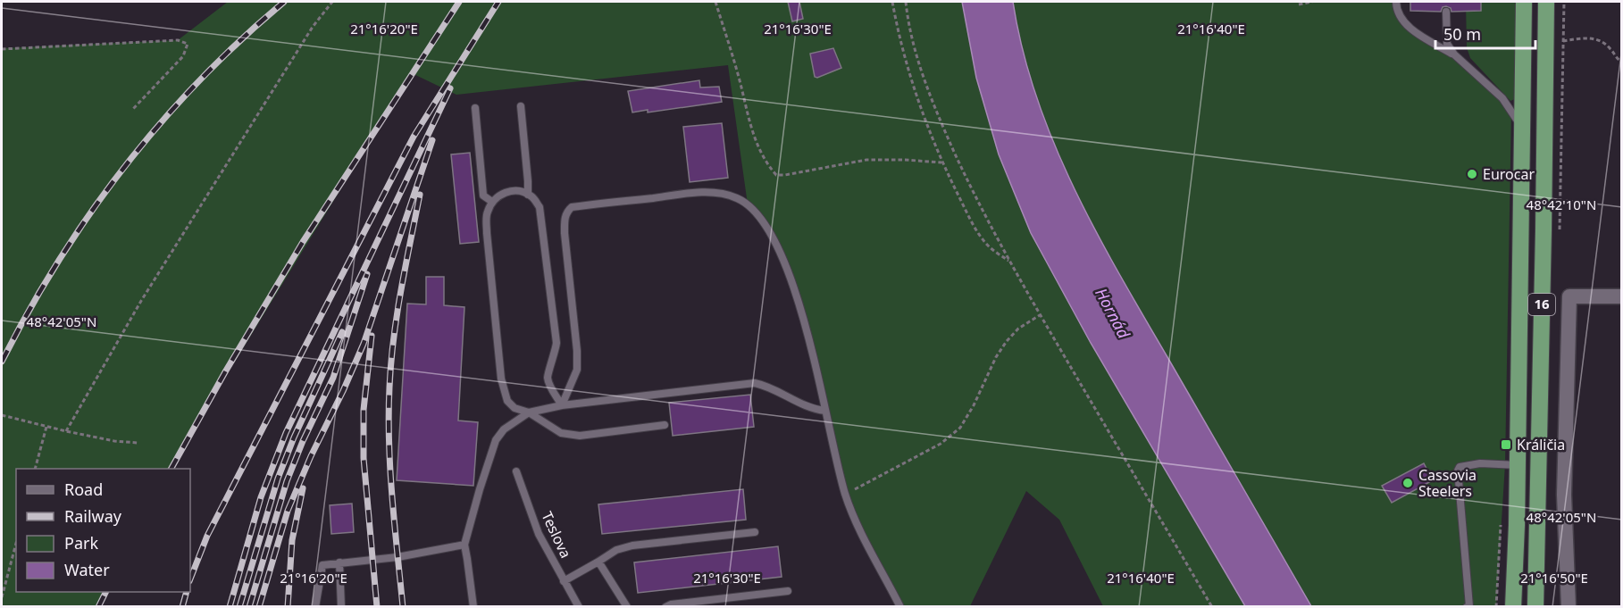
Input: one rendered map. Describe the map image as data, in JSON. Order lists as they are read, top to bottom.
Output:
{
  "streets": {
    "highway": ["16"],
    "lane": ["Teslova"]
  },
  "water": ["Hornád"],
  "places": {
    "other": ["Eurocar", "Cassovia Steelers"],
    "transit": ["Králičia"]
  },
  "legend": [
    "Road",
    "Railway",
    "Park",
    "Water"
  ],
  "scale_bar": "50 m",
  "coordinates": [
    "21°16'20\"E",
    "21°16'30\"E",
    "21°16'40\"E",
    "48°42'10\"N",
    "48°42'05\"N",
    "21°16'50\"E"
  ]
}
